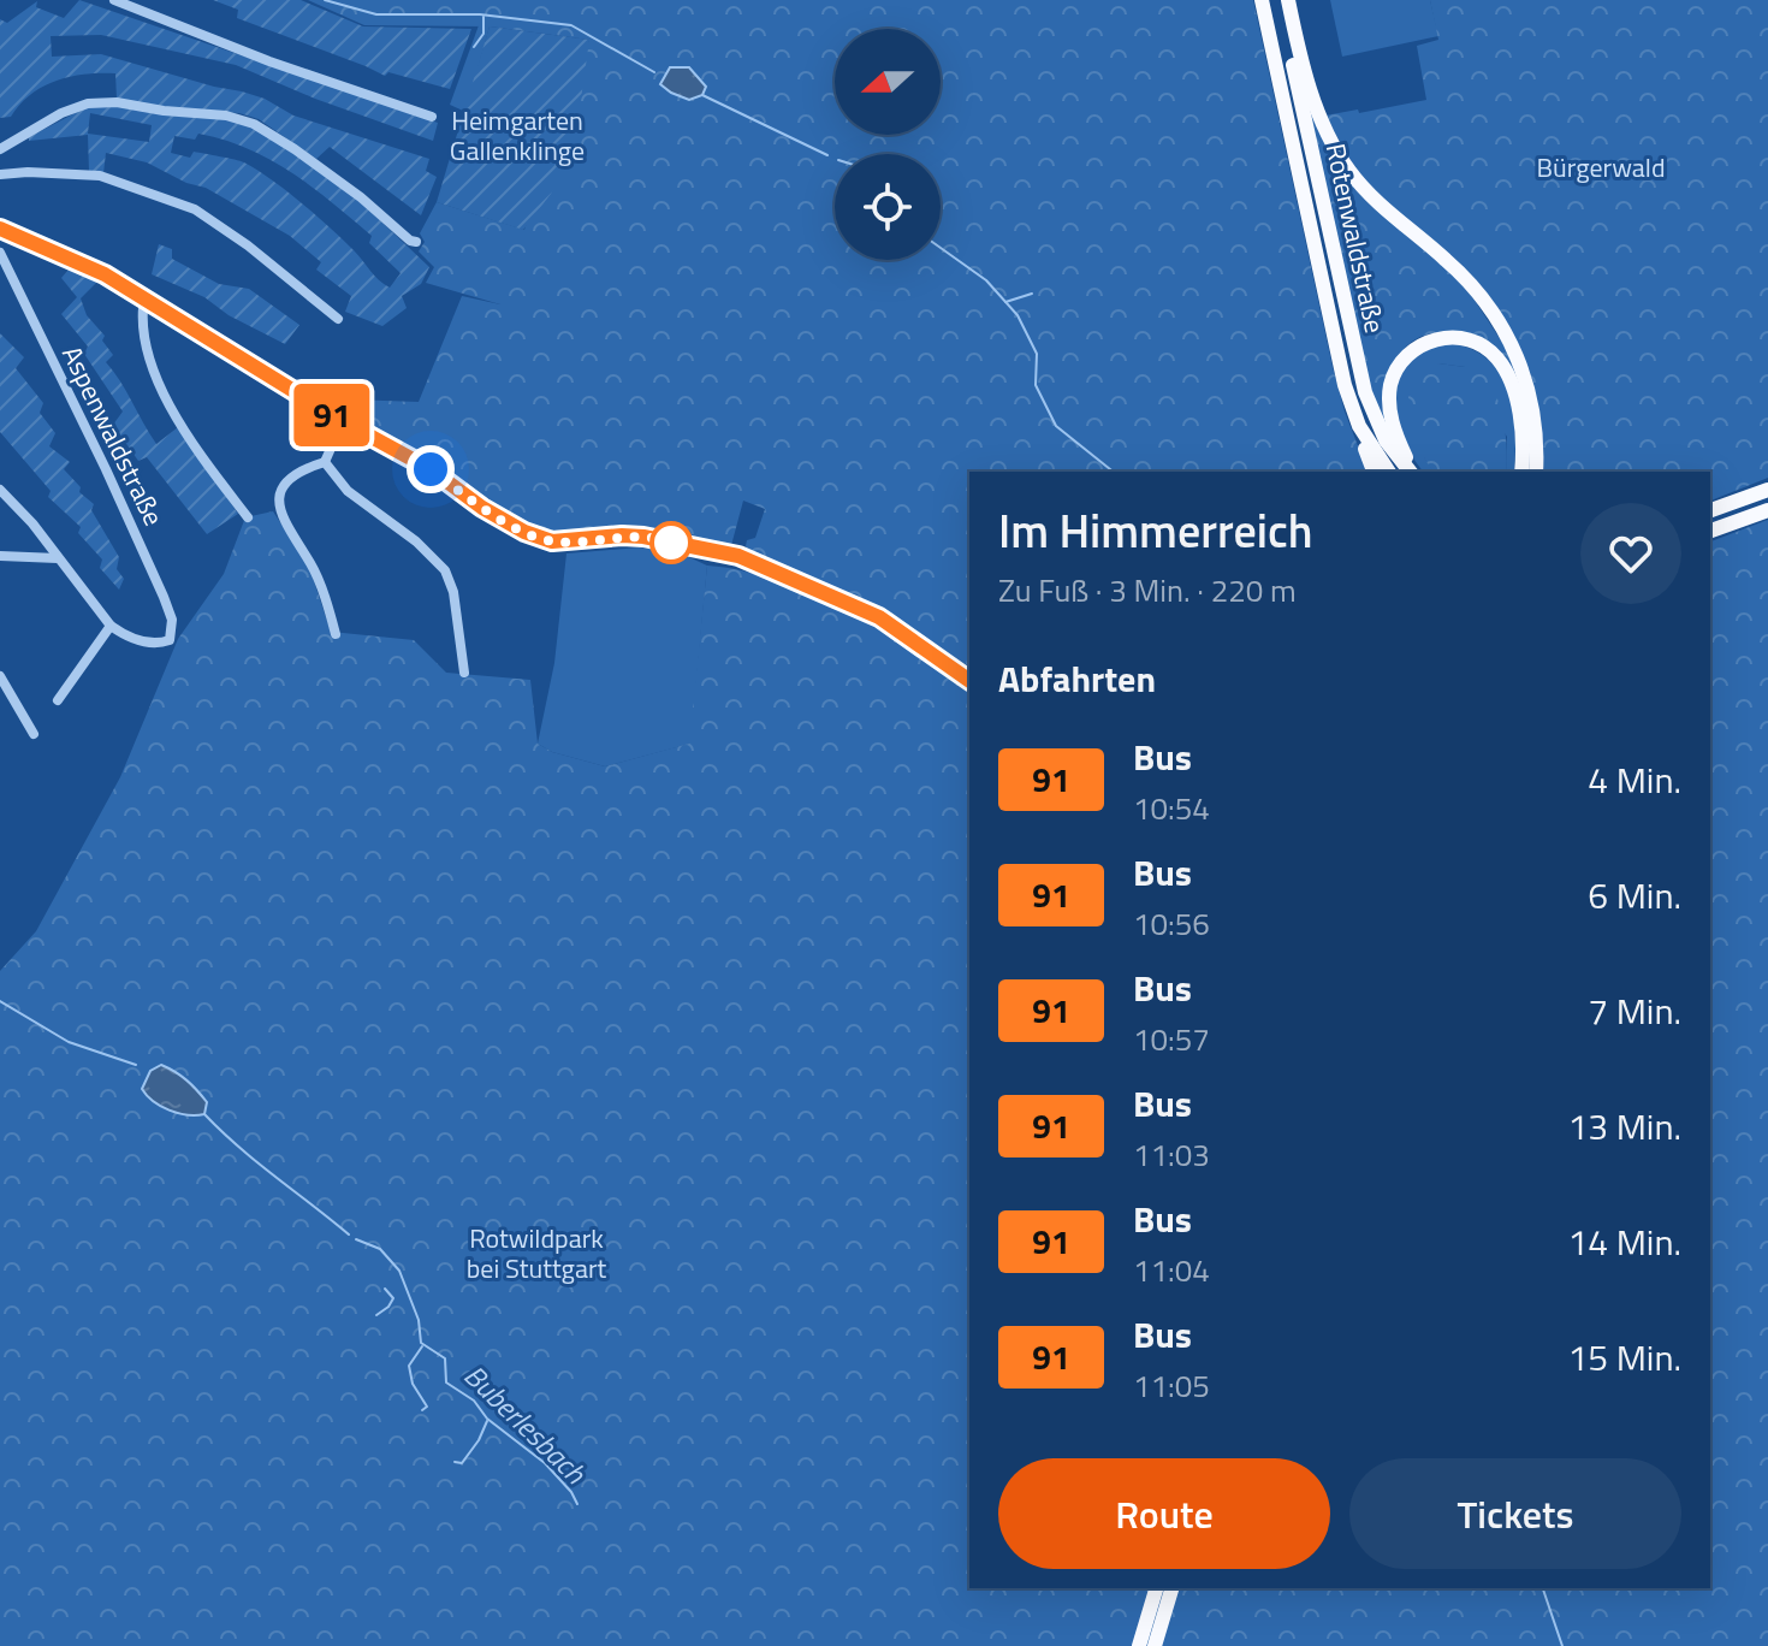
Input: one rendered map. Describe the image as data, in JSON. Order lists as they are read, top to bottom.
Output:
{
  "streets": {
    "highway": ["Rotenwaldstraße"],
    "street": ["Aspenwaldstraße"]
  },
  "water": ["Buberlesbach"],
  "parks": ["Heimgarten Gallenklinge", "Bürgerwald", "Rotwildpark bei Stuttgart"],
  "lines": ["bus line 91"],
  "north": "left",
  "page": {
    "on_map": "91",
    "heading": [
      ["Im Himmerreich", "Zu Fuß · 3 Min. · 220 m"],
      "Abfahrten"
    ],
    "list": [
      {
        "mark": "91",
        "name": "Bus",
        "note": "10:54",
        "value": "4 Min."
      },
      {
        "mark": "91",
        "name": "Bus",
        "note": "10:56",
        "value": "6 Min."
      },
      {
        "mark": "91",
        "name": "Bus",
        "note": "10:57",
        "value": "7 Min."
      },
      {
        "mark": "91",
        "name": "Bus",
        "note": "11:03",
        "value": "13 Min."
      },
      {
        "mark": "91",
        "name": "Bus",
        "note": "11:04",
        "value": "14 Min."
      },
      {
        "mark": "91",
        "name": "Bus",
        "note": "11:05",
        "value": "15 Min."
      }
    ],
    "buttons": ["Route", "Tickets"]
  }
}
